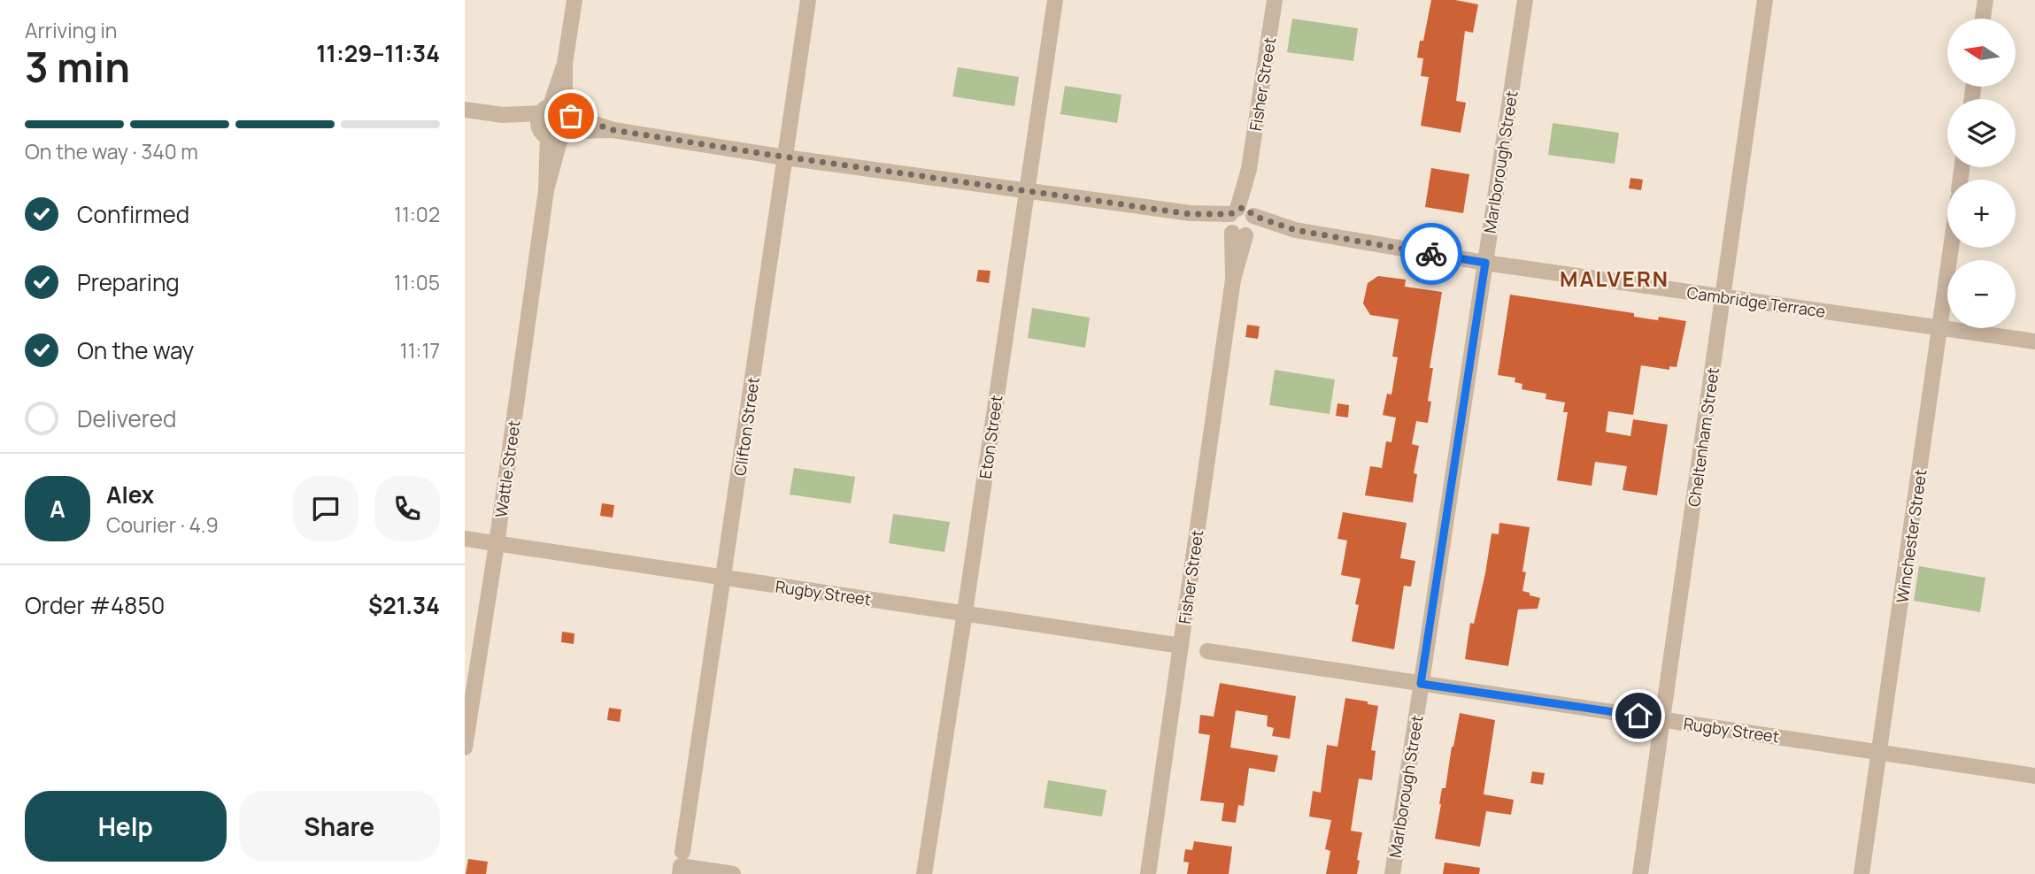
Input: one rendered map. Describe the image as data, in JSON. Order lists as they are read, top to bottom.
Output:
{
  "streets": {
    "street": [
      "Fisher Street",
      "Marlborough Street",
      "Cambridge Terrace",
      "Clifton Street",
      "Eton Street",
      "Cheltenham Street",
      "Wattle Street",
      "Winchester Street",
      "Rugby Street"
    ]
  },
  "crossings": [
    ["Fisher Street", "Cambridge Terrace"],
    ["Fisher Street", "Rugby Street"],
    ["Marlborough Street", "Cambridge Terrace"],
    ["Marlborough Street", "Rugby Street"],
    ["Cambridge Terrace", "Clifton Street"],
    ["Cambridge Terrace", "Eton Street"],
    ["Cambridge Terrace", "Cheltenham Street"],
    ["Cambridge Terrace", "Wattle Street"],
    ["Cambridge Terrace", "Winchester Street"],
    ["Clifton Street", "Rugby Street"],
    ["Eton Street", "Rugby Street"],
    ["Cheltenham Street", "Rugby Street"],
    ["Wattle Street", "Rugby Street"],
    ["Winchester Street", "Rugby Street"]
  ],
  "districts": ["MALVERN"],
  "north": "left",
  "page": {
    "heading": ["3 min", "Arriving in", "11:29–11:34"],
    "panel": [
      "Alex",
      "Courier · 4.9",
      "Order #4850",
      "$21.34"
    ],
    "map_buttons": ["+", "−"],
    "bar": "On the way · 340 m",
    "list": [
      ["Confirmed", "11:02"],
      ["Preparing", "11:05"],
      ["On the way", "11:17"],
      "Delivered"
    ],
    "round": "A",
    "buttons": ["Help", "Share"]
  }
}
